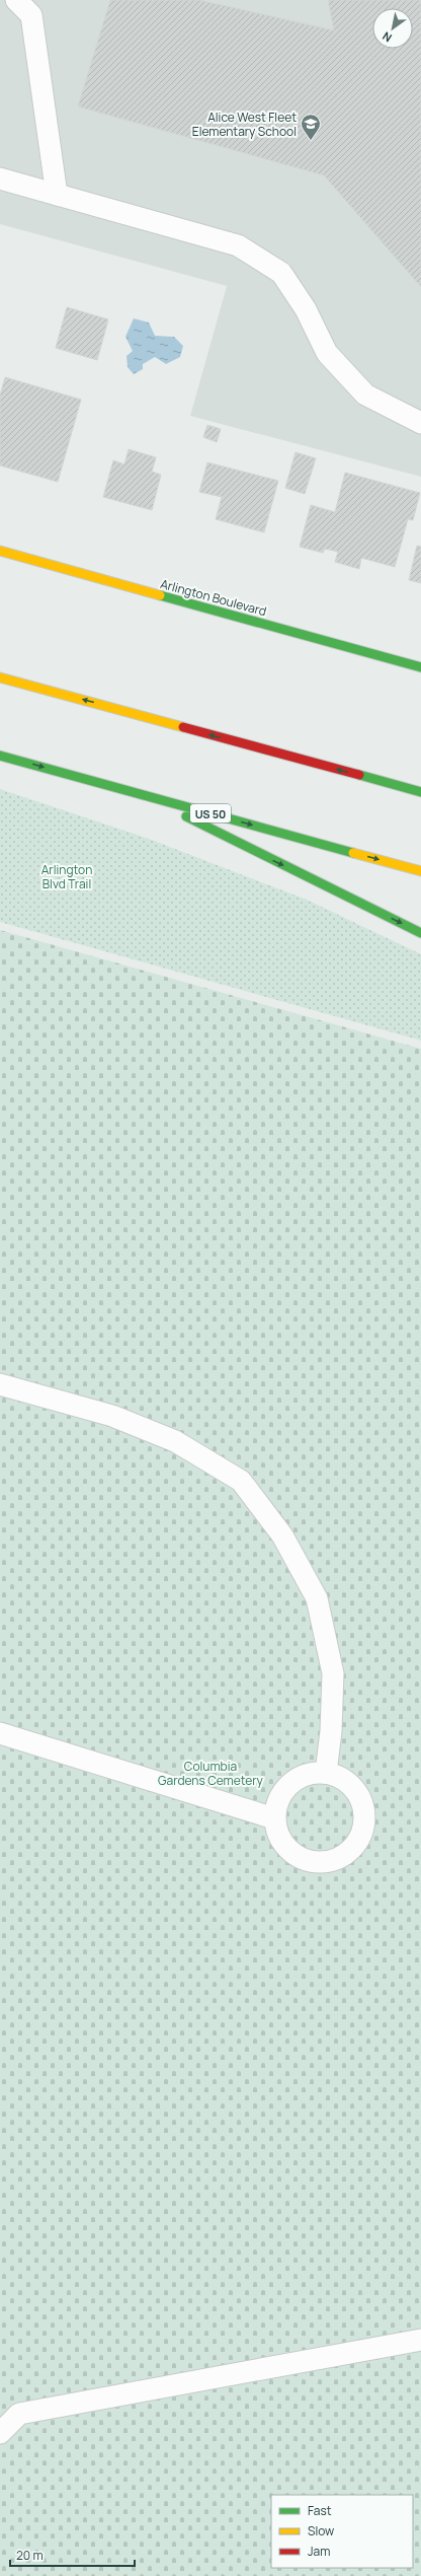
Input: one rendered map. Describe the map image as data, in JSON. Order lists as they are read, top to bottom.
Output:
{
  "streets": {
    "main road": ["Arlington Boulevard", "US 50"]
  },
  "parks": ["Arlington Blvd Trail", "Columbia Gardens Cemetery"],
  "places": {
    "school or university": ["Alice West Fleet Elementary School"]
  },
  "legend": ["Fast", "Slow", "Jam"],
  "scale_bar": "20 m",
  "north": "bottom left"
}
